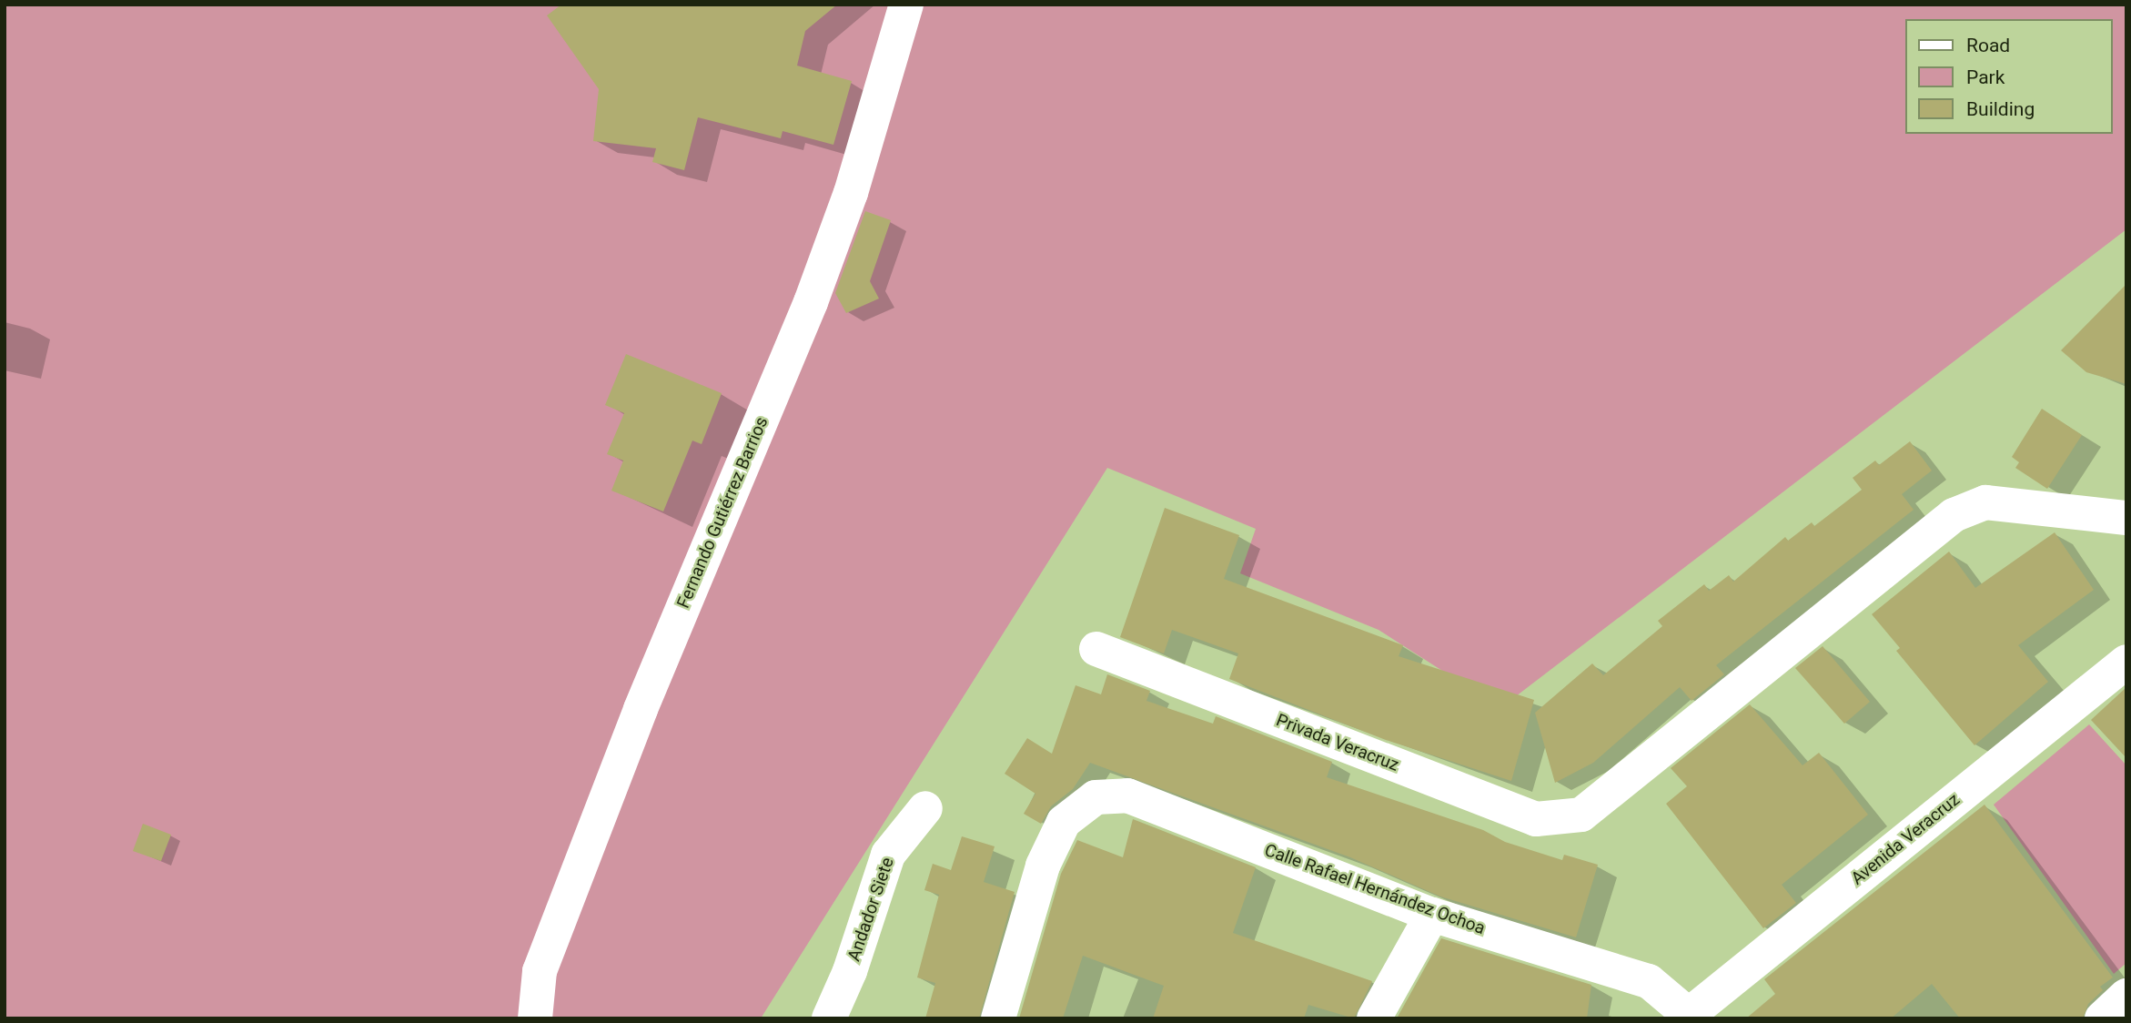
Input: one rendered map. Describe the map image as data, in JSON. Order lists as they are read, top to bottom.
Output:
{
  "streets": {
    "street": [
      "Fernando Gutiérrez Barrios",
      "Privada Veracruz",
      "Avenida Veracruz",
      "Calle Rafael Hernández Ochoa",
      "Andador Siete"
    ]
  },
  "crossings": [
    ["Avenida Veracruz", "Calle Rafael Hernández Ochoa"]
  ],
  "legend": ["Road", "Park", "Building"]
}
